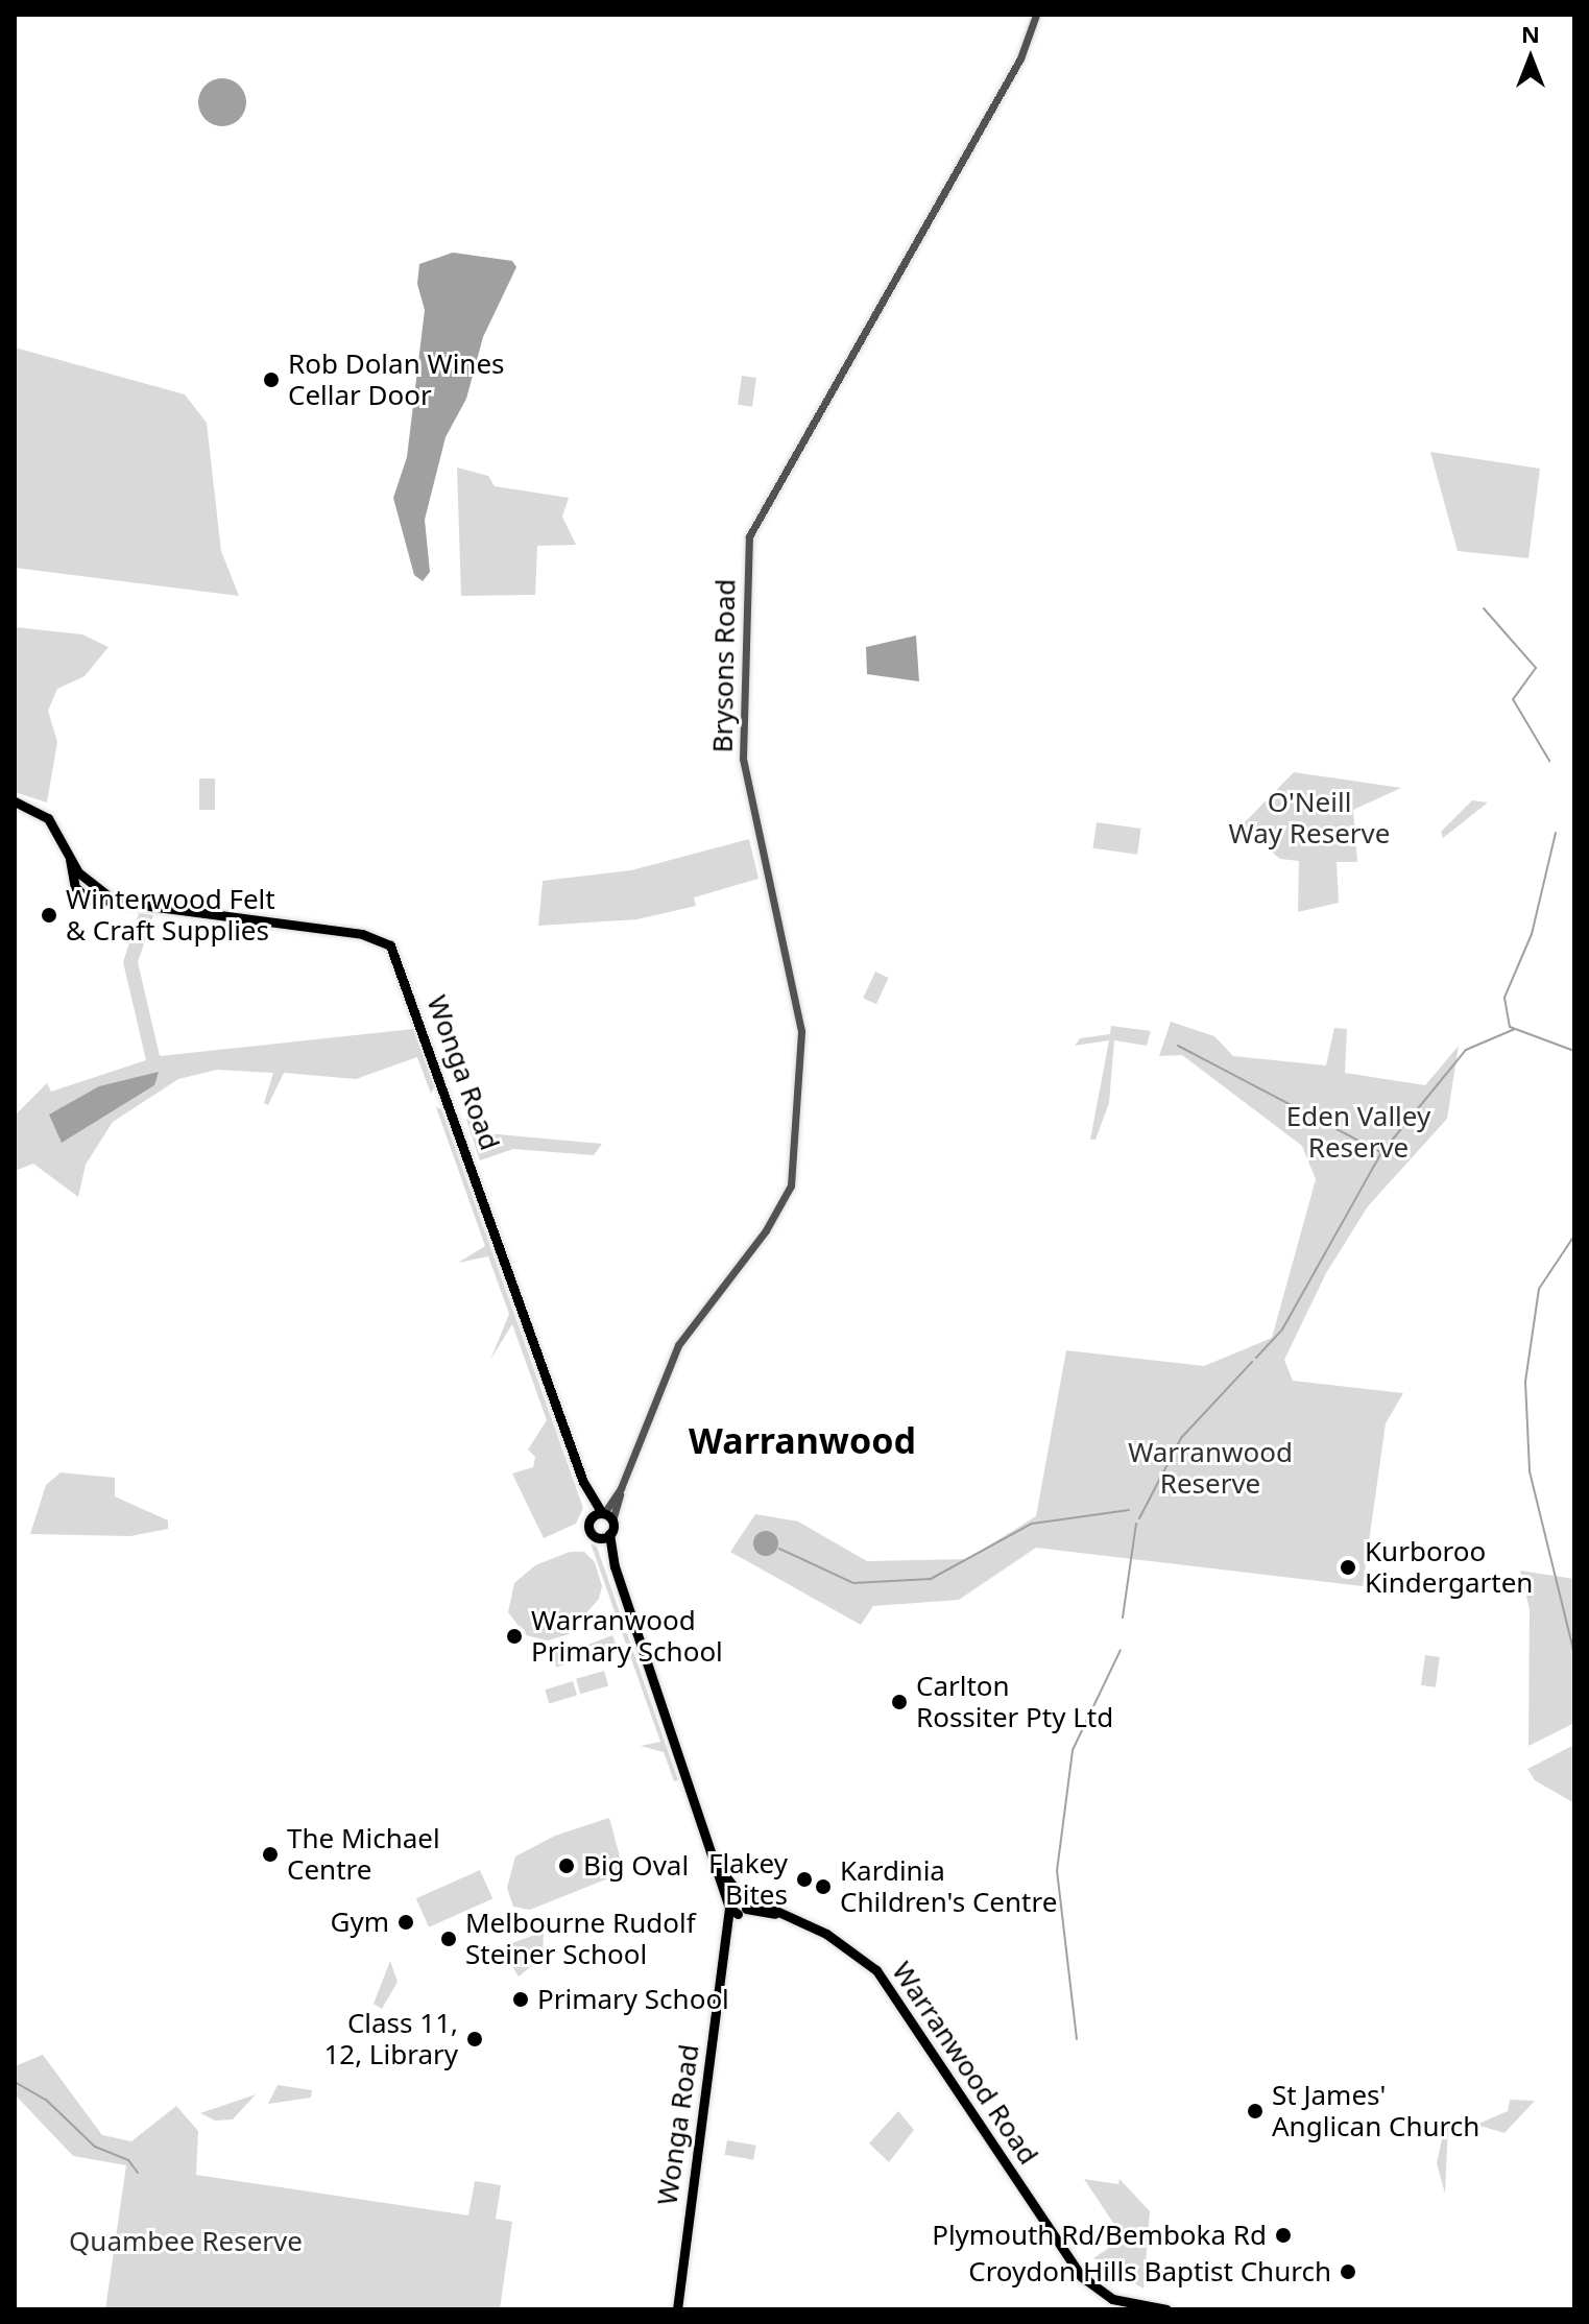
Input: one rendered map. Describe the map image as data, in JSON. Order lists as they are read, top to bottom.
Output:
{
  "streets": {
    "main road": ["Wonga Road", "Warranwood Road"],
    "street": ["Brysons Road"]
  },
  "crossings": [
    ["Brysons Road", "Wonga Road"],
    ["Wonga Road", "Warranwood Road"]
  ],
  "districts": ["Warranwood"],
  "parks": [
    "O'Neill Way Reserve",
    "Eden Valley Reserve",
    "Warranwood Reserve",
    "Quambee Reserve"
  ],
  "places": [
    "Rob Dolan Wines Cellar Door",
    "Winterwood Felt & Craft Supplies",
    "Kurboroo Kindergarten",
    "Warranwood Primary School",
    "Carlton Rossiter Pty Ltd",
    "The Michael Centre",
    "Big Oval",
    "Flakey Bites",
    "Kardinia Children's Centre",
    "Gym",
    "Melbourne Rudolf Steiner School",
    "Primary School",
    "Class 11, 12, Library",
    "St James' Anglican Church",
    "Plymouth Rd/Bemboka Rd",
    "Croydon Hills Baptist Church"
  ],
  "north": "top"
}
